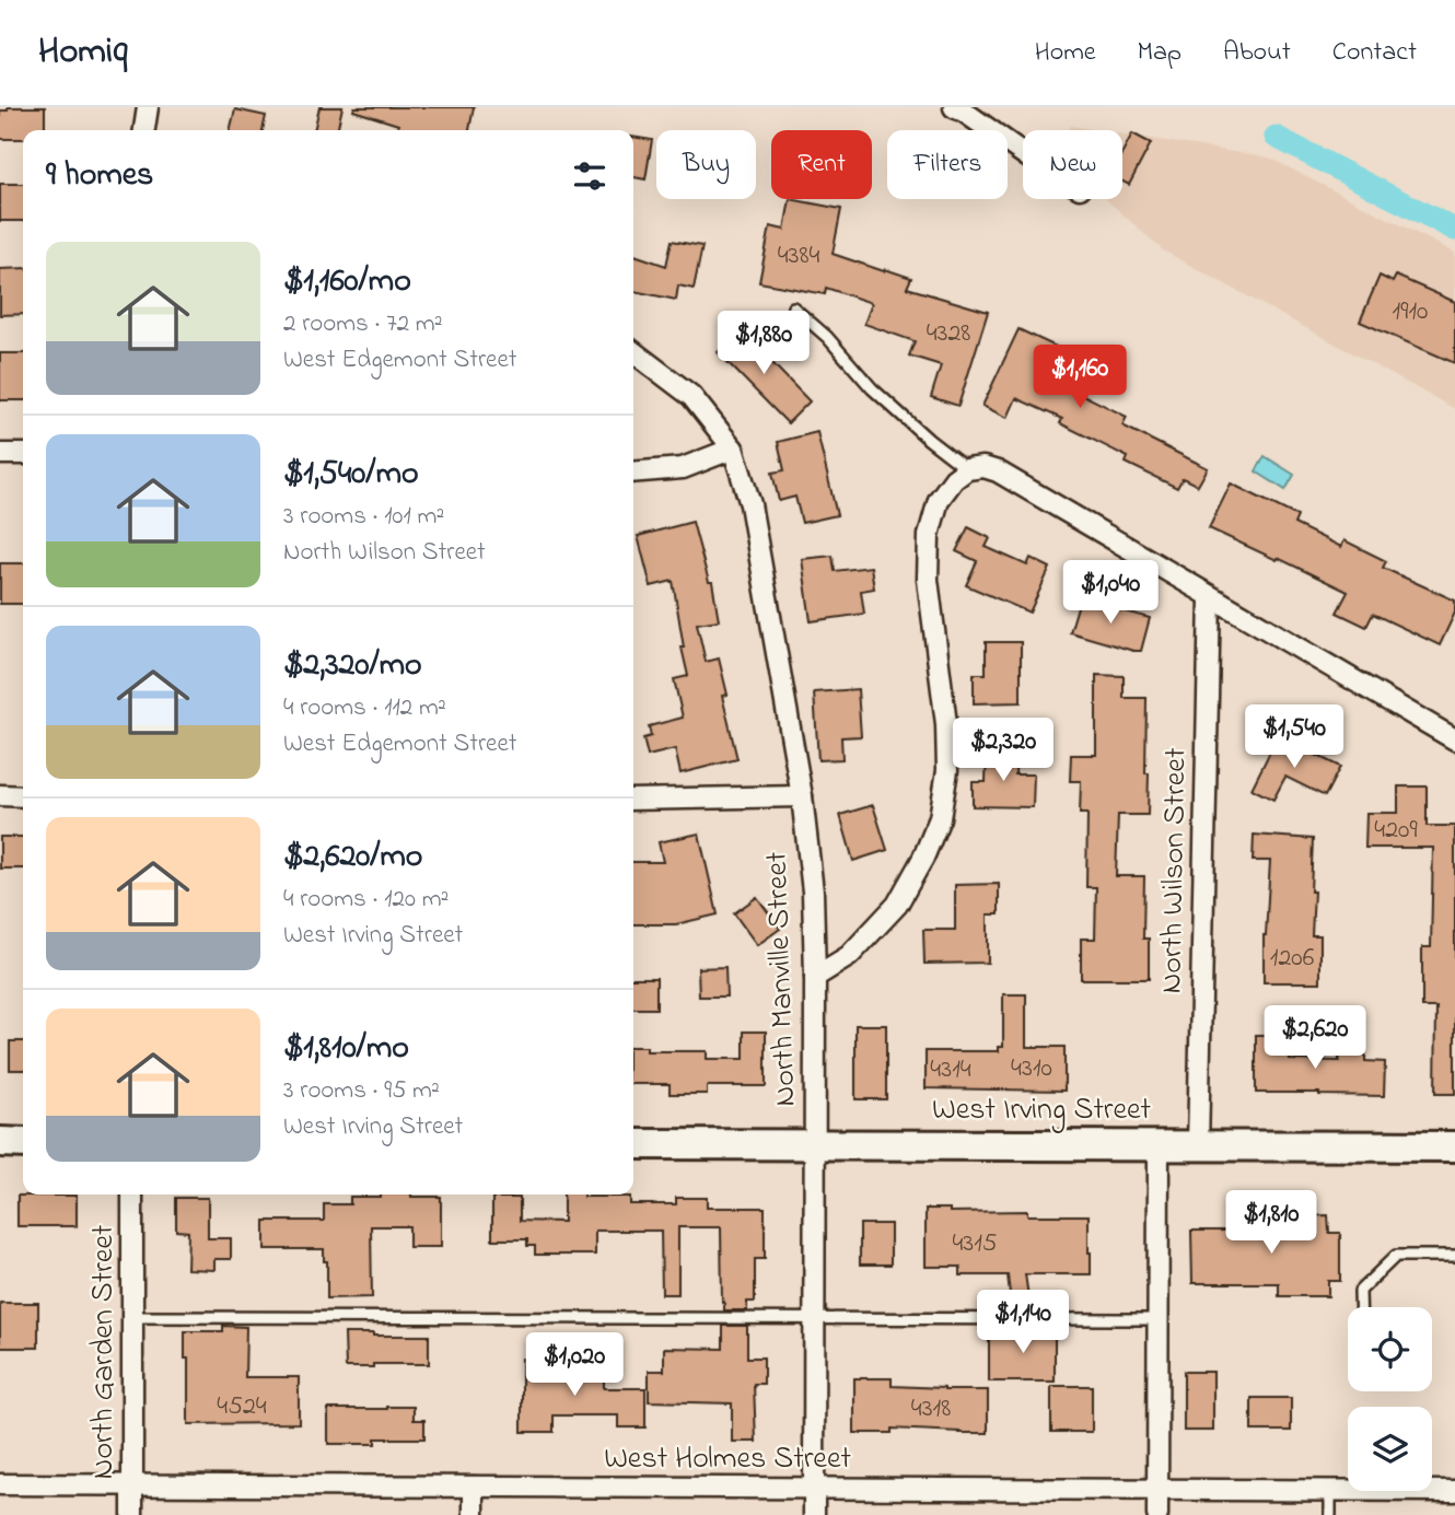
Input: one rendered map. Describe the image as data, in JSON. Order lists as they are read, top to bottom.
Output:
{
  "streets": {
    "street": [
      "North Wilson Street",
      "North Manville Street",
      "West Irving Street",
      "North Garden Street",
      "West Holmes Street"
    ]
  },
  "crossings": [
    ["North Wilson Street", "West Irving Street"],
    ["North Manville Street", "West Irving Street"],
    ["North Manville Street", "West Holmes Street"],
    ["North Garden Street", "West Holmes Street"]
  ],
  "house_numbers": [
    "4384",
    "1910",
    "4328",
    "4209",
    "1206",
    "4310",
    "4314",
    "4315",
    "4524",
    "4318"
  ],
  "page": {
    "header": "Homiq",
    "nav": [
      "Home",
      "Map",
      "About",
      "Contact"
    ],
    "chip": [
      "Buy",
      "Rent",
      "Filters",
      "New"
    ],
    "heading": "9 homes",
    "list": [
      {
        "name": "$1,160/mo",
        "note": "2 rooms · 72 m² · West Edgemont Street"
      },
      {
        "name": "$1,540/mo",
        "note": "3 rooms · 101 m² · North Wilson Street"
      },
      {
        "name": "$2,320/mo",
        "note": "4 rooms · 112 m² · West Edgemont Street"
      },
      {
        "name": "$2,620/mo",
        "note": "4 rooms · 120 m² · West Irving Street"
      },
      {
        "name": "$1,810/mo",
        "note": "3 rooms · 95 m² · West Irving Street"
      }
    ],
    "price": [
      "$1,880",
      "$1,160",
      "$1,040",
      "$1,540",
      "$2,320",
      "$2,620",
      "$1,810",
      "$1,140",
      "$1,020"
    ]
  }
}
